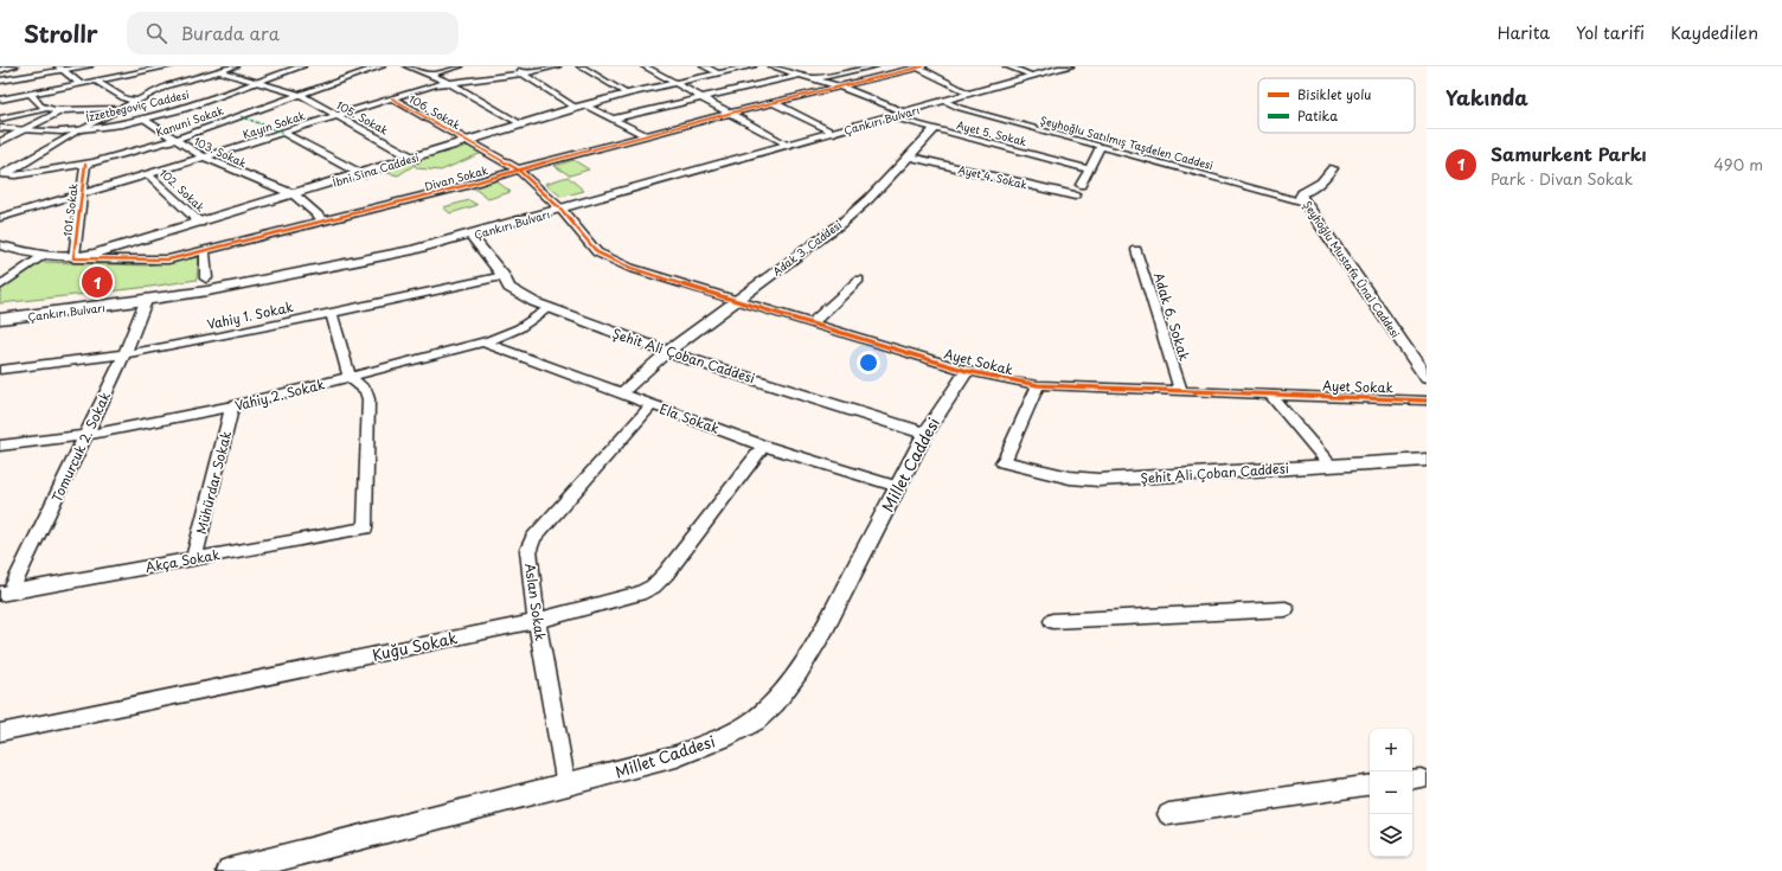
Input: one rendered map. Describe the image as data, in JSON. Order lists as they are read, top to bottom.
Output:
{
  "streets": {
    "main road": ["Çankırı Bulvarı"],
    "street": [
      "İzzetbegoviç Caddesi",
      "106. Sokak",
      "105. Sokak",
      "Kanuni Sokak",
      "Kayın Sokak",
      "Ayet 5. Sokak",
      "Şeyhoğlu Satılmış Taşdelen Caddesi",
      "103. Sokak",
      "İbni Sina Caddesi",
      "Ayet 4. Sokak",
      "Divan Sokak",
      "102. Sokak",
      "101. Sokak",
      "Adak 3. Caddesi",
      "Şeyhoğlu Mustafa Ünal Caddesi",
      "Vahiy 1. Sokak",
      "Adak 6. Sokak",
      "Şehit Ali Çoban Caddesi",
      "Ayet Sokak",
      "Vahiy 2. Sokak",
      "Ela Sokak",
      "Tomurcuk 2. Sokak",
      "Millet Caddesi",
      "Mühürdar Sokak",
      "Akça Sokak",
      "Aslan Sokak",
      "Kuğu Sokak"
    ]
  },
  "crossings": [
    ["İzzetbegoviç Caddesi", "105. Sokak"],
    ["İzzetbegoviç Caddesi", "103. Sokak"],
    ["106. Sokak", "Kayın Sokak"],
    ["106. Sokak", "İbni Sina Caddesi"],
    ["106. Sokak", "Divan Sokak"],
    ["106. Sokak", "Ayet Sokak"],
    ["105. Sokak", "Kanuni Sokak"],
    ["105. Sokak", "Kayın Sokak"],
    ["105. Sokak", "İbni Sina Caddesi"],
    ["Çankırı Bulvarı", "Ayet 5. Sokak"],
    ["Çankırı Bulvarı", "Şeyhoğlu Satılmış Taşdelen Caddesi"],
    ["Çankırı Bulvarı", "Şehit Ali Çoban Caddesi"],
    ["Çankırı Bulvarı", "Ayet Sokak"],
    ["Çankırı Bulvarı", "Tomurcuk 2. Sokak"],
    ["Kanuni Sokak", "103. Sokak"],
    ["Kanuni Sokak", "101. Sokak"],
    ["Kayın Sokak", "103. Sokak"],
    ["Kayın Sokak", "102. Sokak"],
    ["Kayın Sokak", "101. Sokak"],
    ["Ayet 5. Sokak", "Adak 3. Caddesi"],
    ["Şeyhoğlu Satılmış Taşdelen Caddesi", "Şeyhoğlu Mustafa Ünal Caddesi"],
    ["103. Sokak", "İbni Sina Caddesi"],
    ["103. Sokak", "Divan Sokak"],
    ["İbni Sina Caddesi", "Divan Sokak"],
    ["İbni Sina Caddesi", "102. Sokak"],
    ["İbni Sina Caddesi", "101. Sokak"],
    ["Ayet 4. Sokak", "Adak 3. Caddesi"],
    ["Divan Sokak", "101. Sokak"],
    ["Divan Sokak", "Ayet Sokak"],
    ["Adak 3. Caddesi", "Şehit Ali Çoban Caddesi"],
    ["Adak 3. Caddesi", "Ayet Sokak"],
    ["Vahiy 1. Sokak", "Şehit Ali Çoban Caddesi"],
    ["Vahiy 1. Sokak", "Tomurcuk 2. Sokak"],
    ["Adak 6. Sokak", "Ayet Sokak"],
    ["Şehit Ali Çoban Caddesi", "Vahiy 2. Sokak"],
    ["Şehit Ali Çoban Caddesi", "Millet Caddesi"],
    ["Ayet Sokak", "Millet Caddesi"],
    ["Vahiy 2. Sokak", "Ela Sokak"],
    ["Vahiy 2. Sokak", "Tomurcuk 2. Sokak"],
    ["Vahiy 2. Sokak", "Mühürdar Sokak"],
    ["Vahiy 2. Sokak", "Akça Sokak"],
    ["Ela Sokak", "Millet Caddesi"],
    ["Ela Sokak", "Aslan Sokak"],
    ["Ela Sokak", "Kuğu Sokak"],
    ["Tomurcuk 2. Sokak", "Akça Sokak"],
    ["Millet Caddesi", "Aslan Sokak"],
    ["Mühürdar Sokak", "Akça Sokak"],
    ["Aslan Sokak", "Kuğu Sokak"]
  ],
  "legend": ["Bisiklet yolu", "Patika"],
  "page": {
    "header": "Strollr",
    "search": "Burada ara",
    "nav": ["Harita", "Yol tarifi", "Kaydedilen"],
    "heading": "Yakında",
    "list": [
      {
        "mark": "1",
        "name": "Samurkent Parkı",
        "note": "Park · Divan Sokak",
        "value": "490 m"
      }
    ],
    "pins": "1",
    "map_buttons": ["+", "−"]
  }
}
